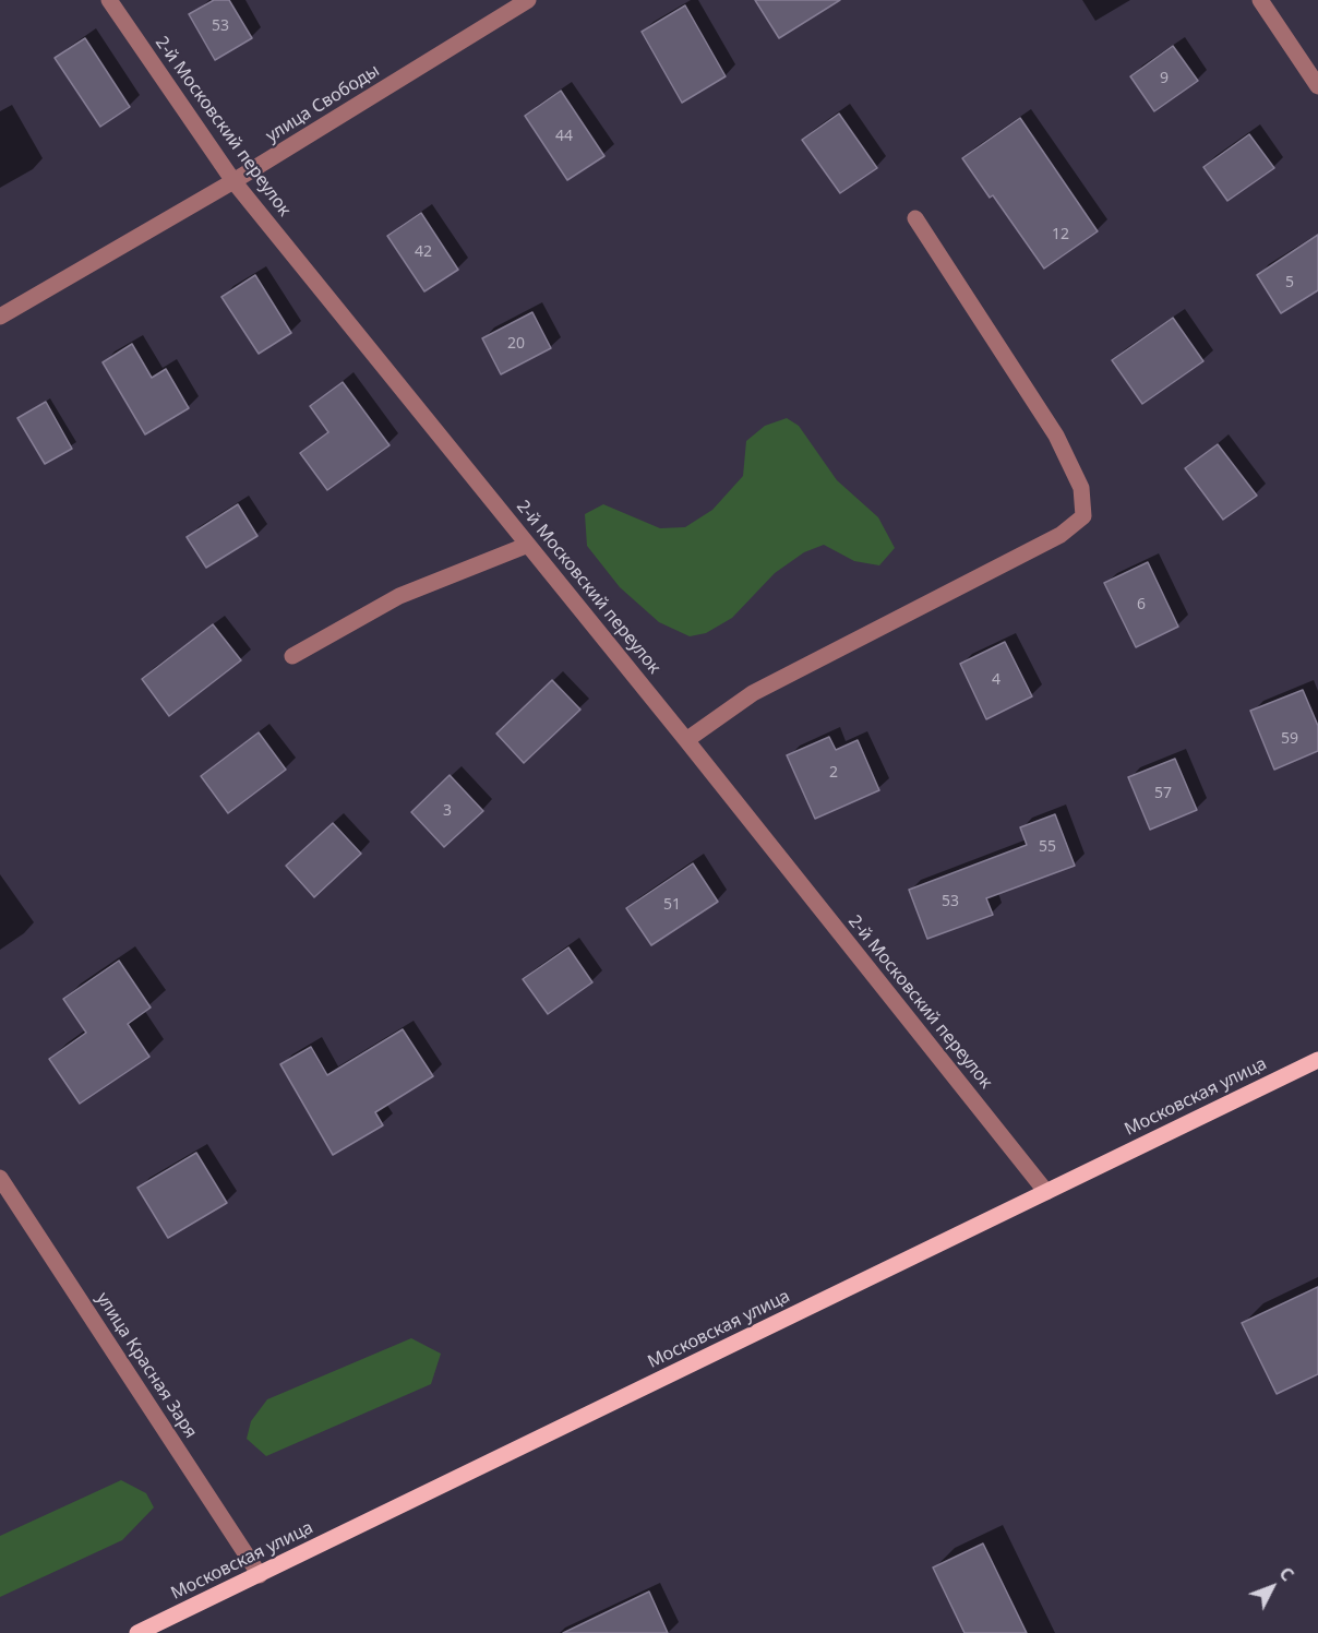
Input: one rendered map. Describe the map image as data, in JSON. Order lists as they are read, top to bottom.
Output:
{
  "streets": {
    "main road": ["Московская улица"],
    "street": ["улица Свободы", "2-й Московский переулок", "улица Красная Заря"]
  },
  "crossings": [
    ["улица Свободы", "2-й Московский переулок"],
    ["2-й Московский переулок", "Московская улица"],
    ["Московская улица", "улица Красная Заря"]
  ],
  "house_numbers": [
    "53",
    "9",
    "44",
    "12",
    "42",
    "5",
    "20",
    "6",
    "4",
    "59",
    "2",
    "57",
    "3",
    "55",
    "53",
    "51"
  ],
  "north": "top right"
}
